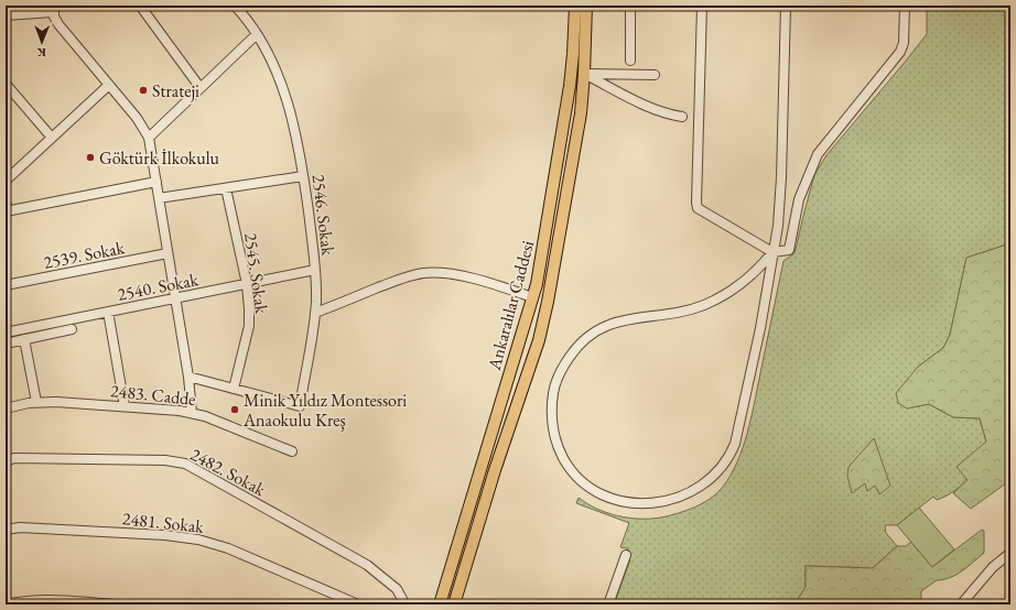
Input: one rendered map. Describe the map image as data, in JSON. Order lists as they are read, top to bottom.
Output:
{
  "streets": {
    "main road": ["Ankaralılar Caddesi"],
    "street": [
      "2546. Sokak",
      "2539. Sokak",
      "2545. Sokak",
      "2540. Sokak",
      "2483. Cadde",
      "2482. Sokak",
      "2481. Sokak"
    ]
  },
  "crossings": [
    ["2546. Sokak", "2545. Sokak"],
    ["2546. Sokak", "2540. Sokak"],
    ["2545. Sokak", "2540. Sokak"]
  ],
  "places": ["Strateji", "Göktürk İlkokulu", "Minik Yıldız Montessori Anaokulu Kreş"],
  "north": "bottom"
}
